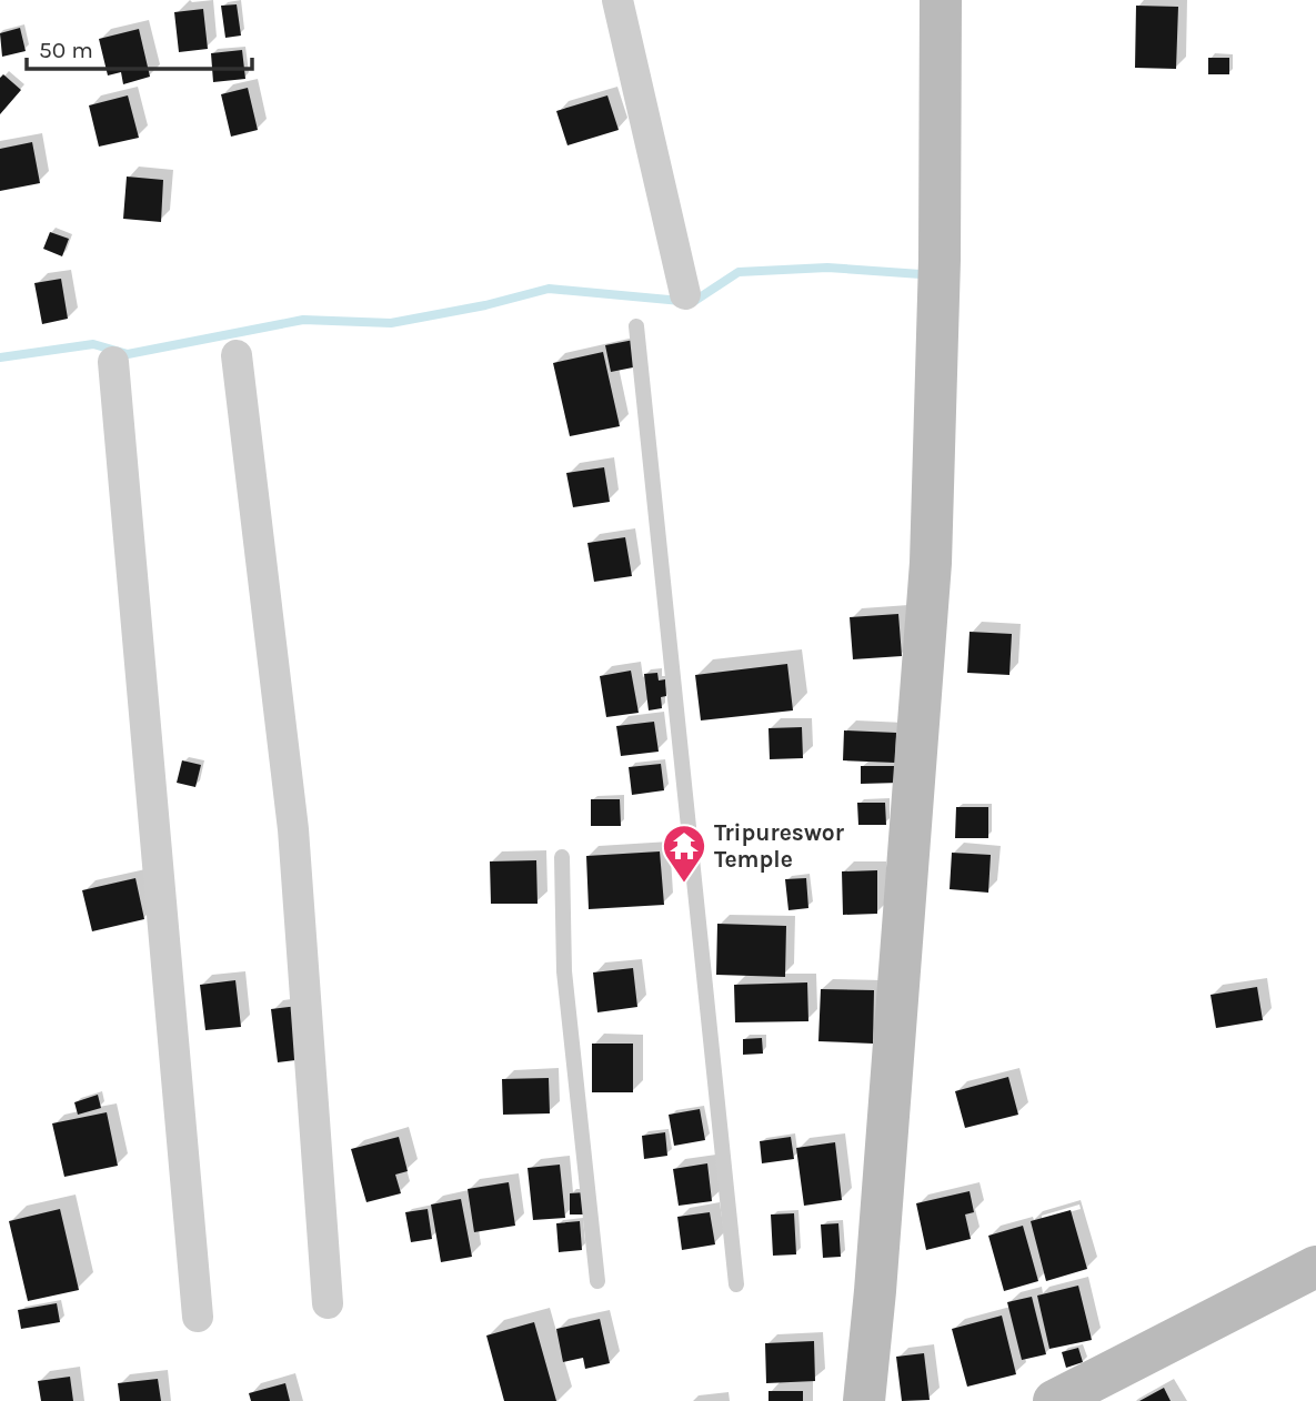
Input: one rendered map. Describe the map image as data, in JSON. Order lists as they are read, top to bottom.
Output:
{
  "places": {
    "temple": ["Tripureswor Temple"]
  },
  "scale_bar": "50 m"
}
